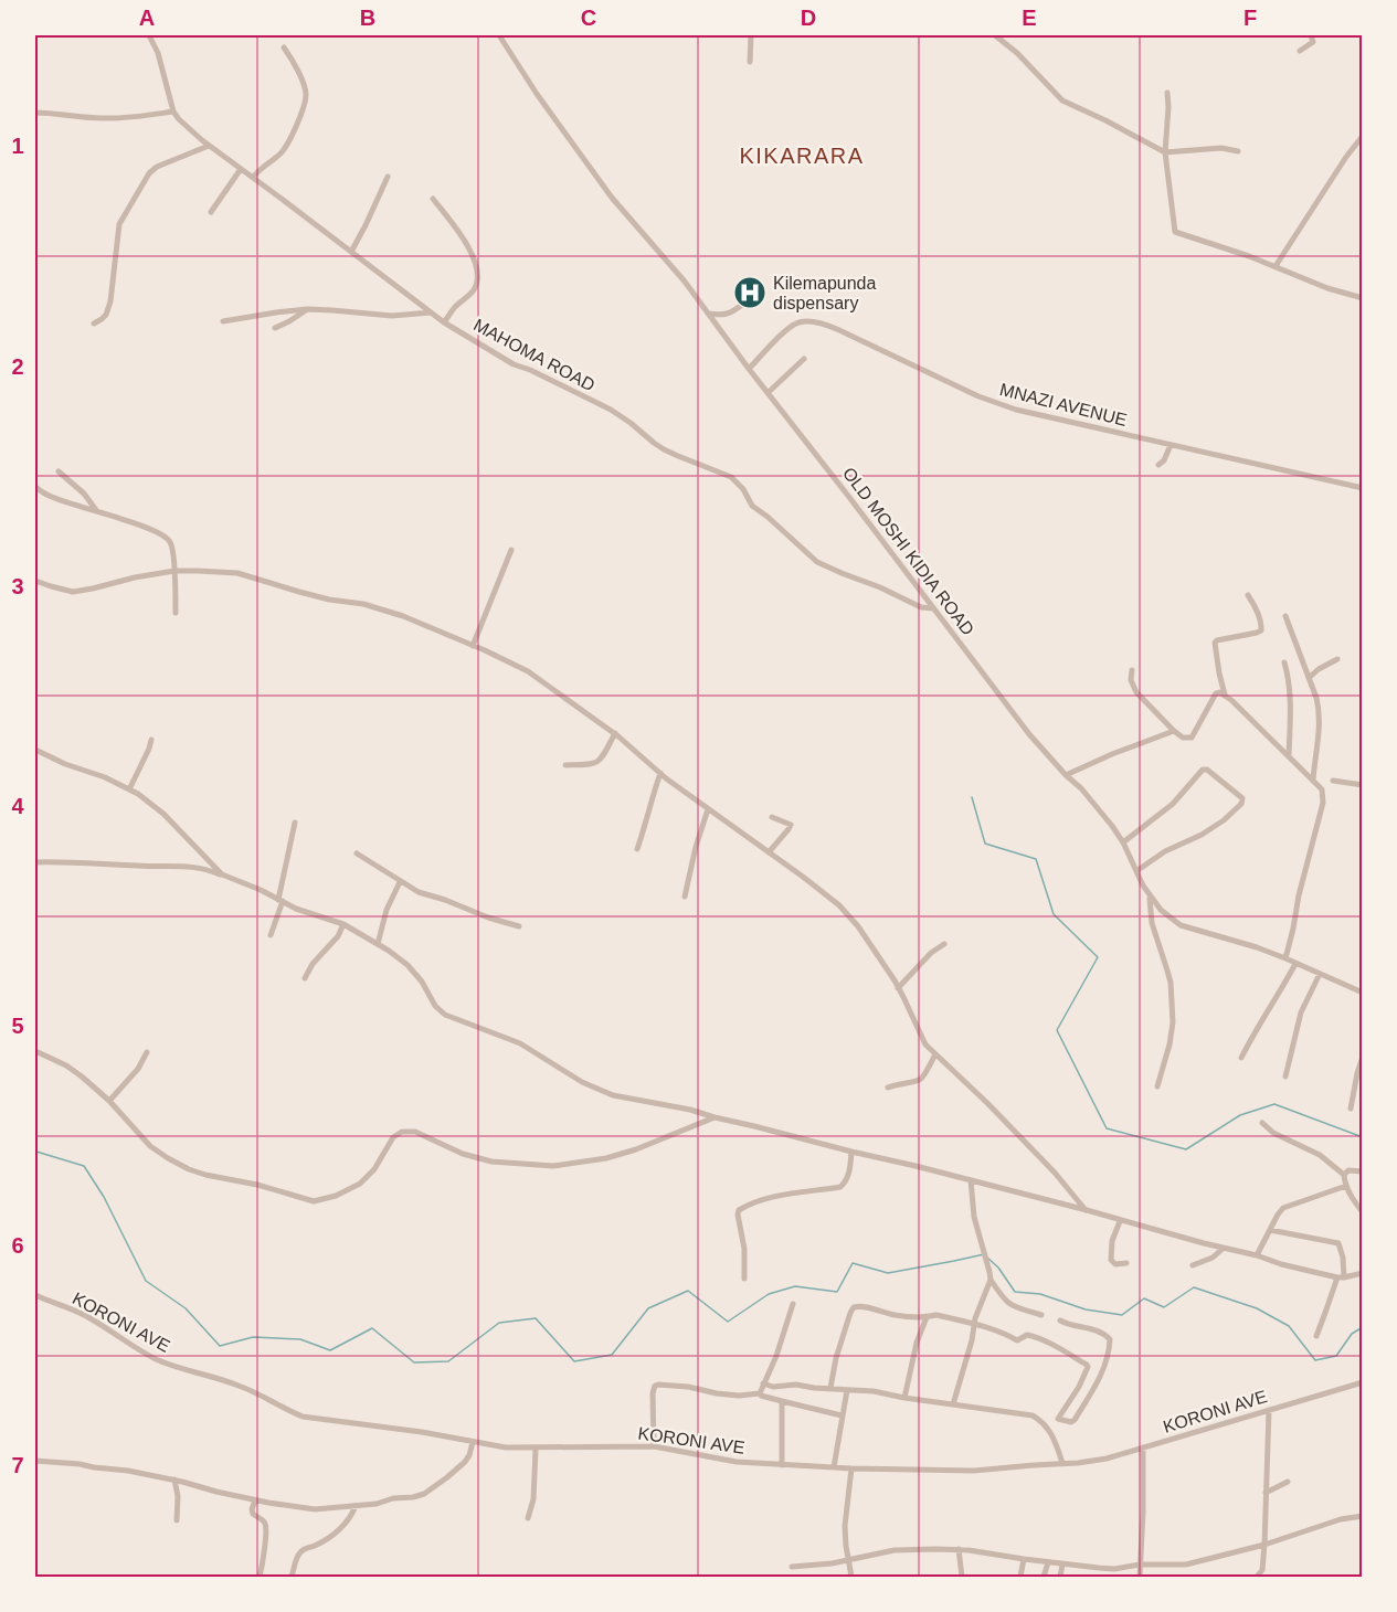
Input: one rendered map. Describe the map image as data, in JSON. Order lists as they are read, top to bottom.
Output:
{
  "streets": {
    "street": [
      "MAHOMA ROAD",
      "MNAZI AVENUE",
      "OLD MOSHI KIDIA ROAD",
      "KORONI AVE"
    ]
  },
  "crossings": [
    ["MAHOMA ROAD", "OLD MOSHI KIDIA ROAD"],
    ["MNAZI AVENUE", "OLD MOSHI KIDIA ROAD"]
  ],
  "districts": ["KIKARARA"],
  "places": {
    "hospital": ["Kilemapunda dispensary"]
  },
  "grid": {
    "columns": [
      "A",
      "B",
      "C",
      "D",
      "E",
      "F"
    ],
    "rows": [
      "1",
      "2",
      "3",
      "4",
      "5",
      "6",
      "7"
    ]
  }
}
